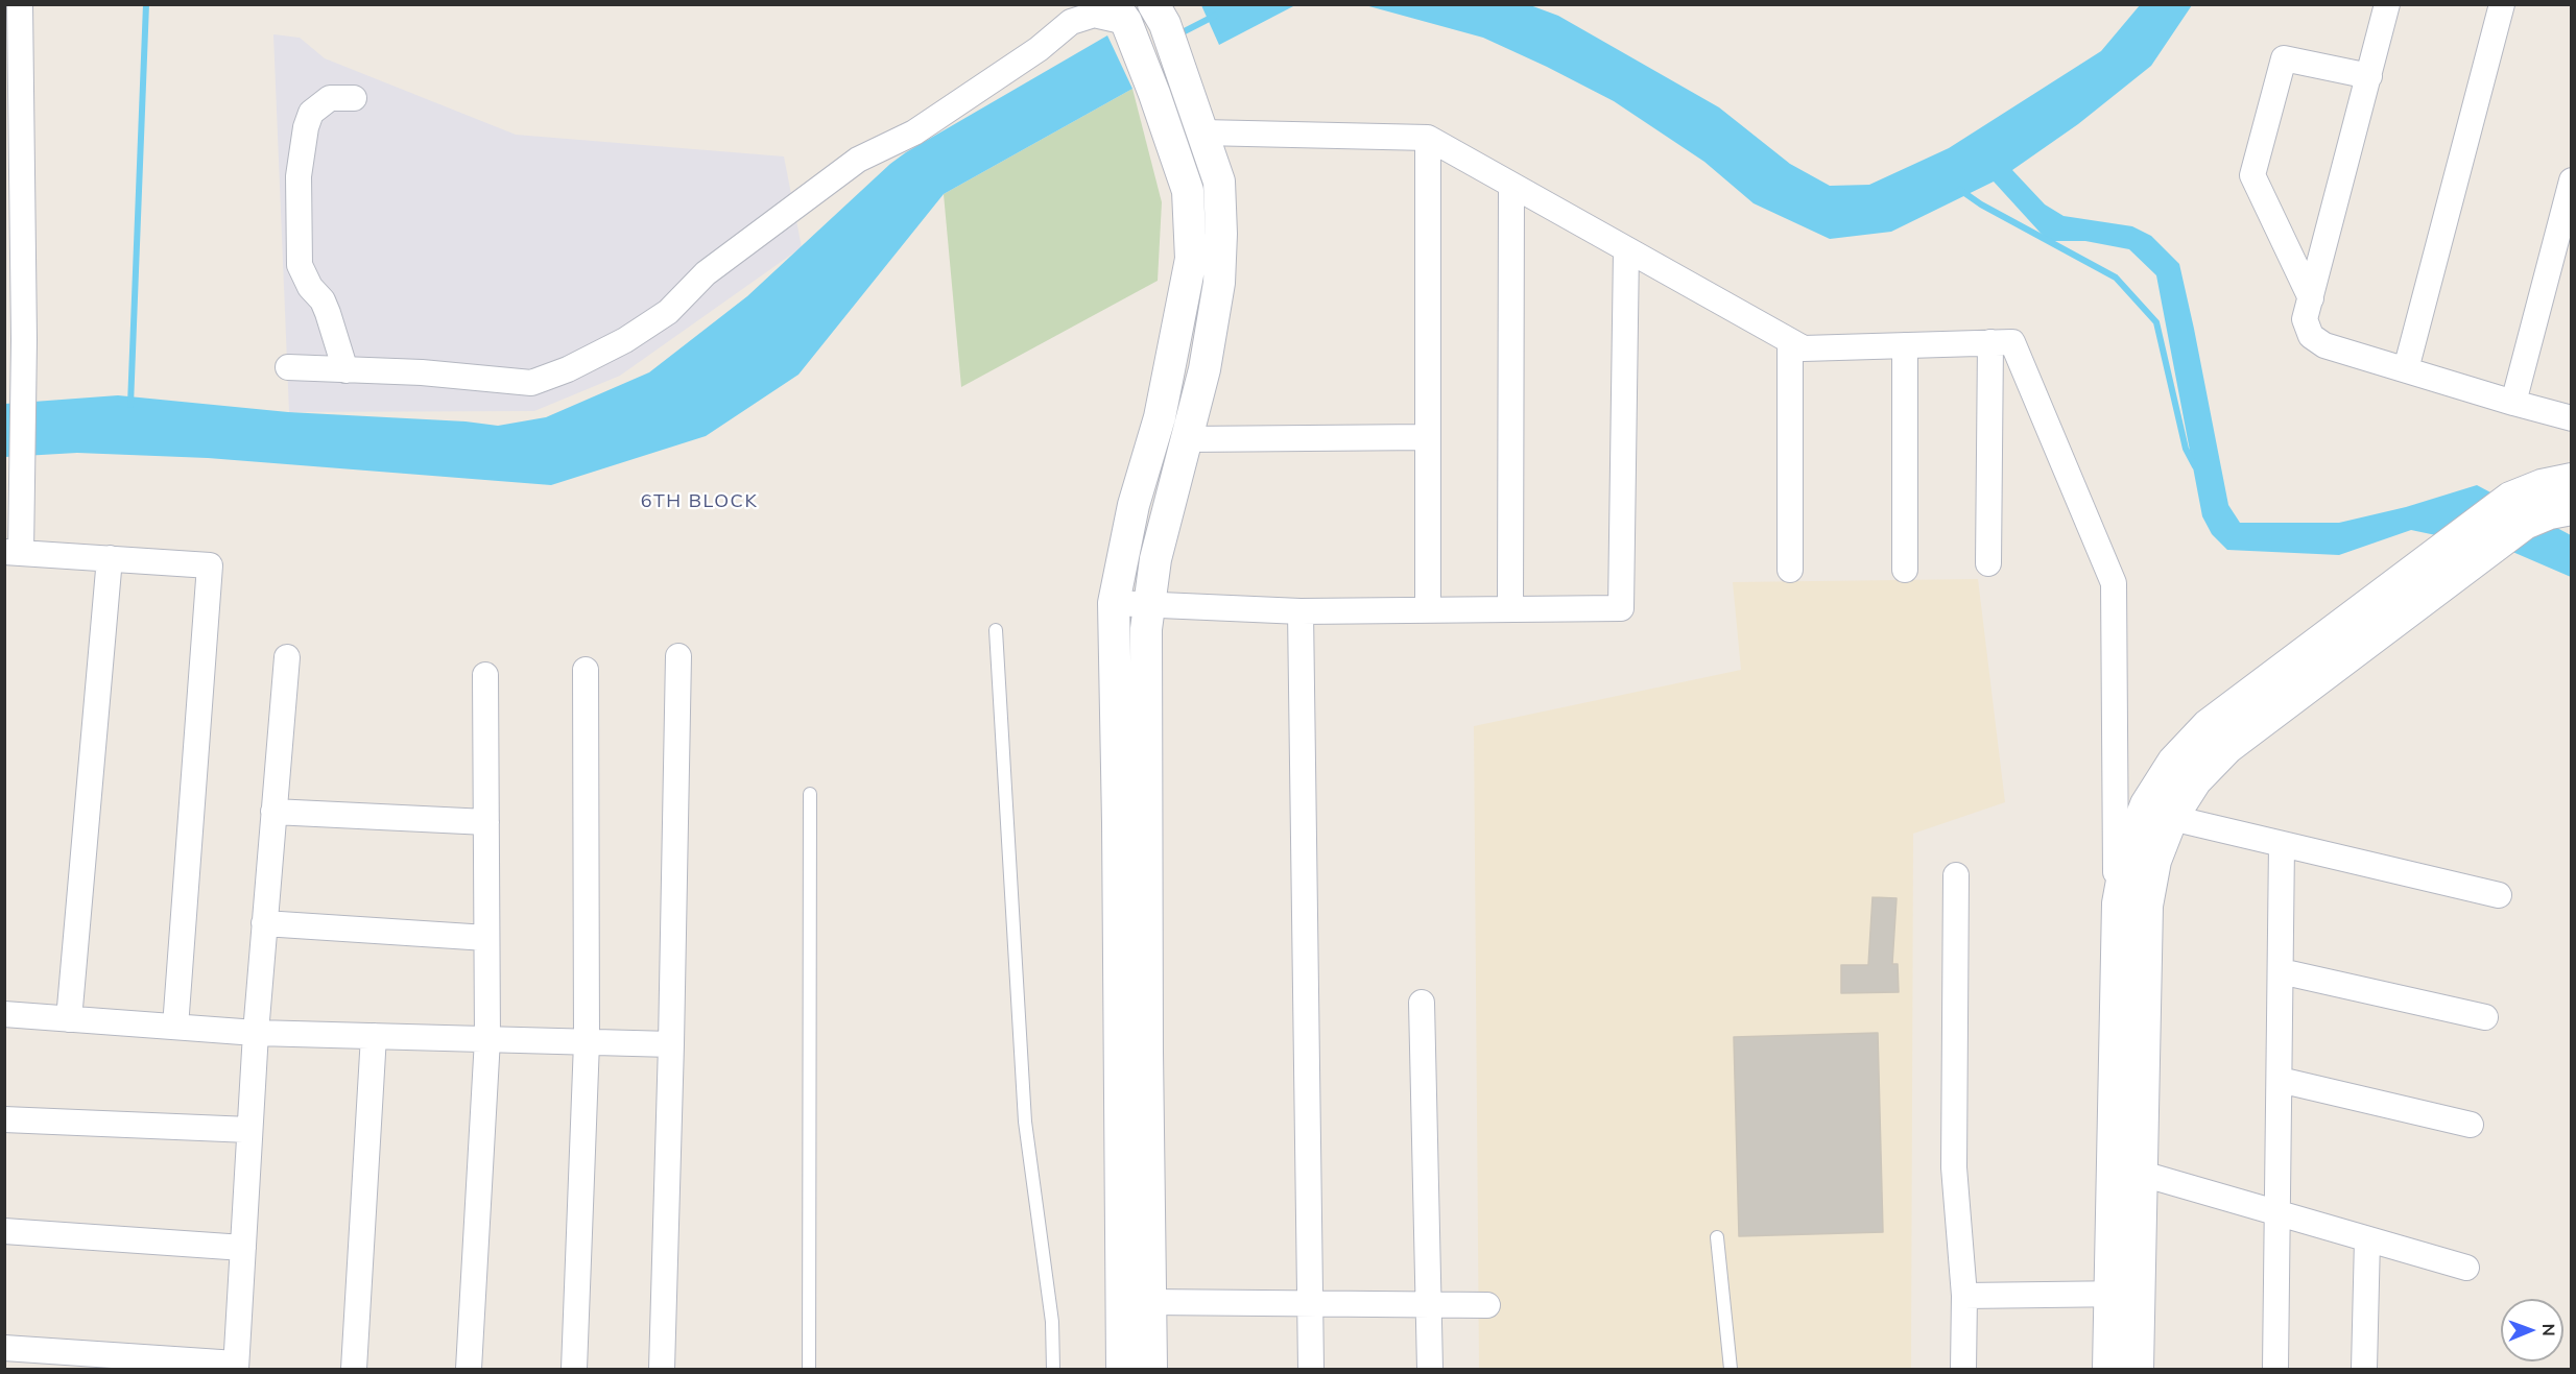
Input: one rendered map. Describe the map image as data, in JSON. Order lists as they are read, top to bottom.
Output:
{
  "districts": ["6TH BLOCK"],
  "north": "right"
}
